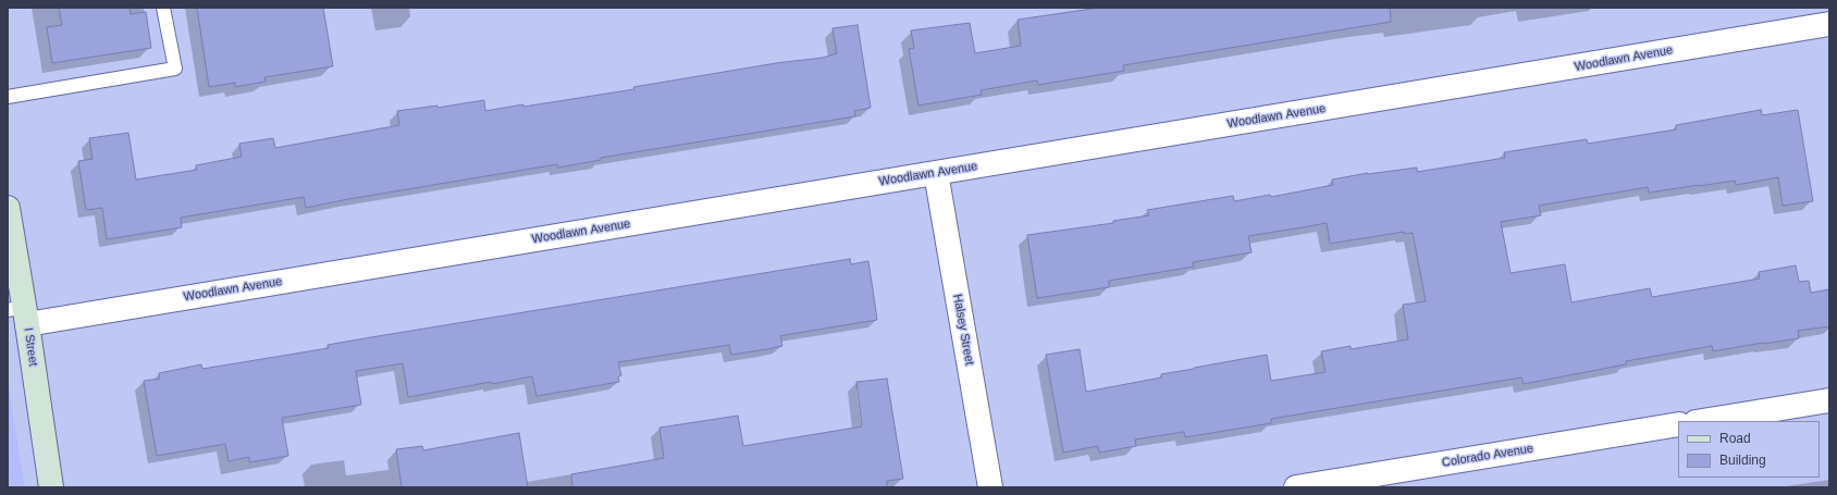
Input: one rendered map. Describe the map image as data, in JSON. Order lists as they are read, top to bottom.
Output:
{
  "streets": {
    "street": [
      "Woodlawn Avenue",
      "Halsey Street",
      "I Street",
      "Colorado Avenue"
    ]
  },
  "crossings": [
    ["Woodlawn Avenue", "Halsey Street"],
    ["Woodlawn Avenue", "I Street"]
  ],
  "legend": ["Road", "Building"]
}
